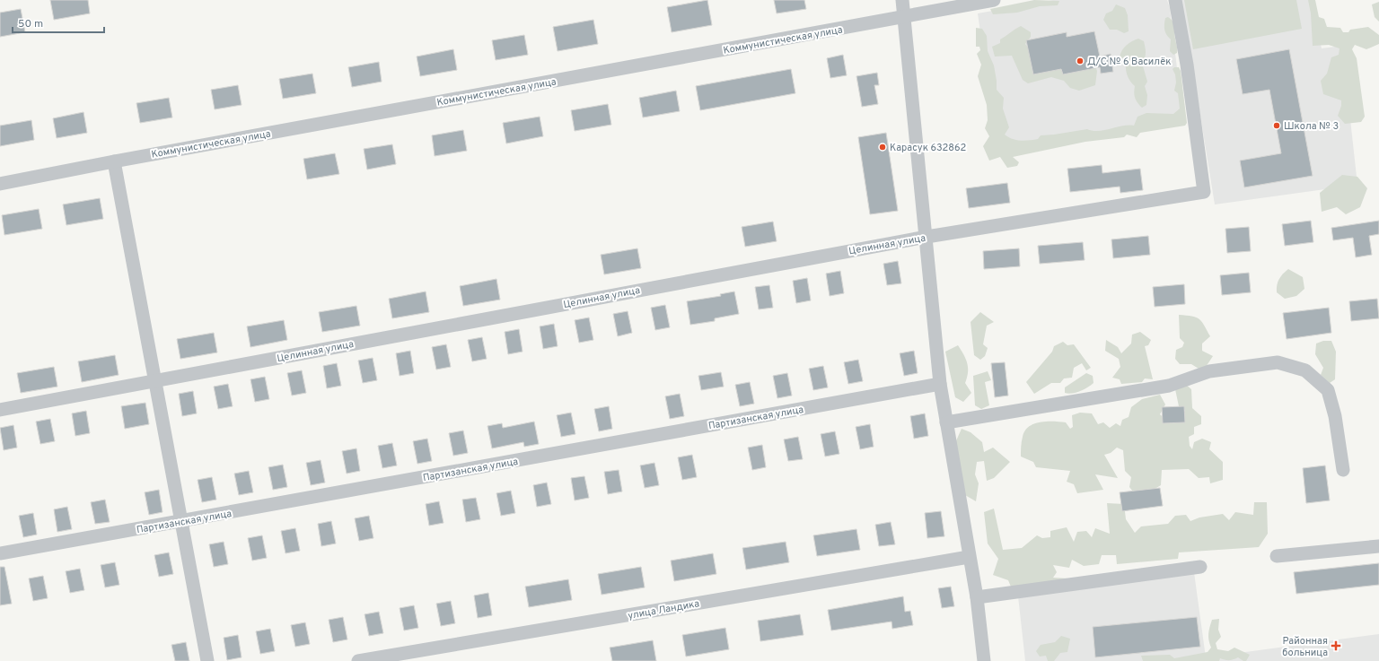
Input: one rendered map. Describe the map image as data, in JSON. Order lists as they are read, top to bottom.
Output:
{
  "streets": {
    "street": [
      "Коммунистическая улица",
      "Целинная улица",
      "Партизанская улица",
      "улица Ландика"
    ]
  },
  "places": {
    "other": ["Д/С № 6 Василёк", "Школа № 3", "Карасук 632862"],
    "health": ["Районная больница"]
  },
  "scale_bar": "50 m"
}
